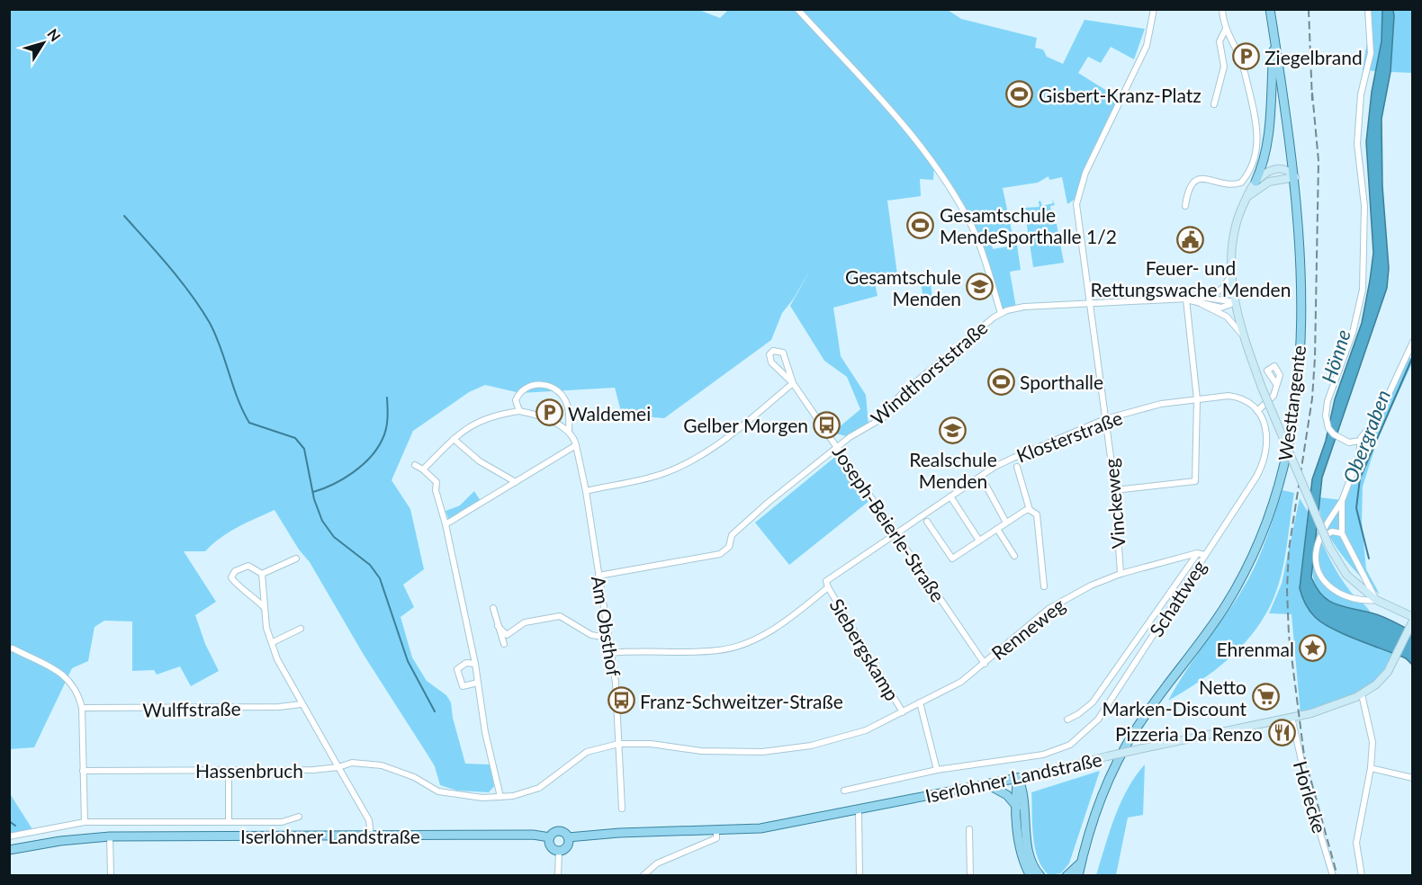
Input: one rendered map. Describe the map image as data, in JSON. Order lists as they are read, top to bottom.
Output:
{
  "streets": {
    "main road": ["Westtangente", "Iserlohner Landstraße"],
    "street": [
      "Windthorststraße",
      "Klosterstraße",
      "Vinckeweg",
      "Joseph-Beierle-Straße",
      "Schattweg",
      "Am Obsthof",
      "Renneweg",
      "Siebergskamp",
      "Wulffstraße",
      "Hassenbruch",
      "Horlecke"
    ]
  },
  "crossings": [
    ["Windthorststraße", "Vinckeweg"],
    ["Windthorststraße", "Joseph-Beierle-Straße"],
    ["Windthorststraße", "Am Obsthof"],
    ["Klosterstraße", "Vinckeweg"],
    ["Klosterstraße", "Joseph-Beierle-Straße"],
    ["Klosterstraße", "Schattweg"],
    ["Vinckeweg", "Renneweg"],
    ["Joseph-Beierle-Straße", "Renneweg"],
    ["Schattweg", "Renneweg"],
    ["Schattweg", "Siebergskamp"],
    ["Am Obsthof", "Renneweg"],
    ["Am Obsthof", "Hassenbruch"],
    ["Renneweg", "Siebergskamp"],
    ["Renneweg", "Hassenbruch"],
    ["Hassenbruch", "Iserlohner Landstraße"],
    ["Iserlohner Landstraße", "Horlecke"]
  ],
  "water": ["Hönne", "Obergraben"],
  "places": {
    "parking": ["Ziegelbrand", "Waldemei"],
    "sports": ["Gisbert-Kranz-Platz", "Gesamtschule MendeSporthalle 1/2", "Sporthalle"],
    "public building": ["Feuer- und Rettungswache Menden"],
    "school or university": ["Gesamtschule Menden", "Realschule Menden"],
    "bus stop": ["Gelber Morgen", "Franz-Schweitzer-Straße"],
    "place": ["Ehrenmal"],
    "supermarket": ["Netto Marken-Discount"],
    "restaurant": ["Pizzeria Da Renzo"]
  },
  "north": "top right"
}
